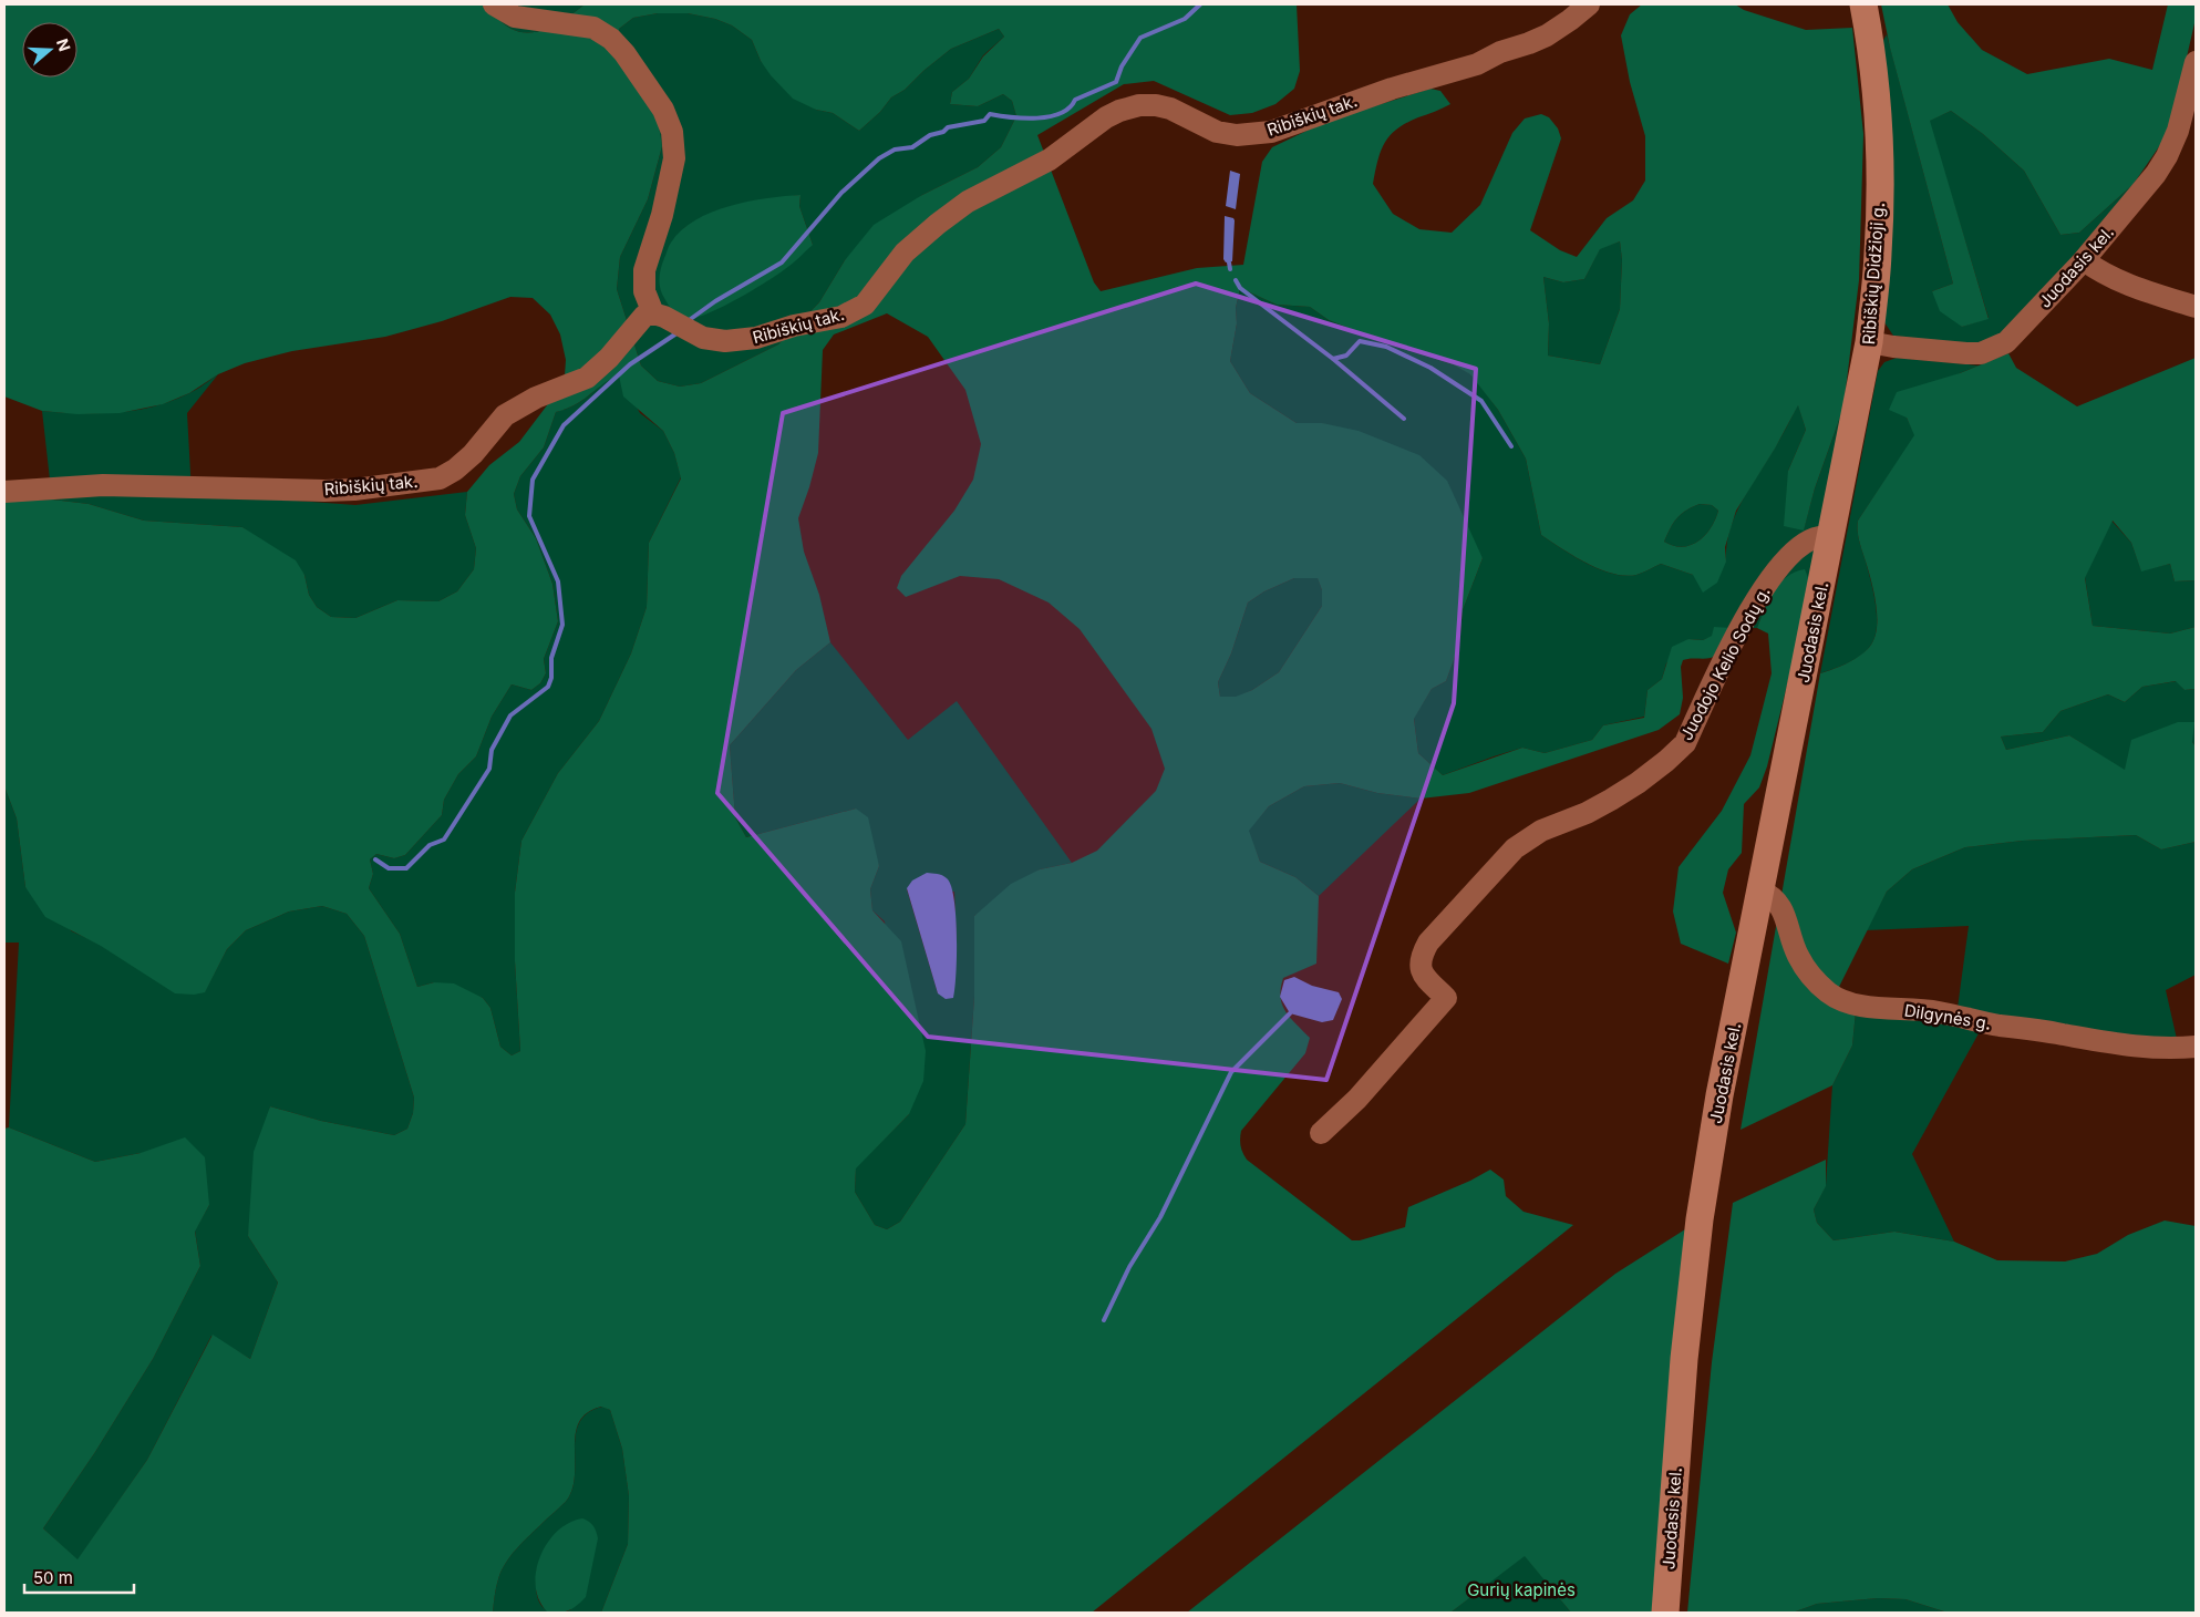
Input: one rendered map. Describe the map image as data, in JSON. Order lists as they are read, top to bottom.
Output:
{
  "streets": {
    "main road": ["Juodasis kel.", "Ribiškių Didžioji g."],
    "street": ["Ribiškių tak.", "Juodojo Kelio Sodų g.", "Dilgynės g."]
  },
  "crossings": [
    ["Juodasis kel.", "Ribiškių Didžioji g."],
    ["Juodasis kel.", "Juodojo Kelio Sodų g."],
    ["Juodasis kel.", "Dilgynės g."],
    ["Ribiškių Didžioji g.", "Juodojo Kelio Sodų g."]
  ],
  "parks": ["Gurių kapinės"],
  "scale_bar": "50 m",
  "north": "right"
}
